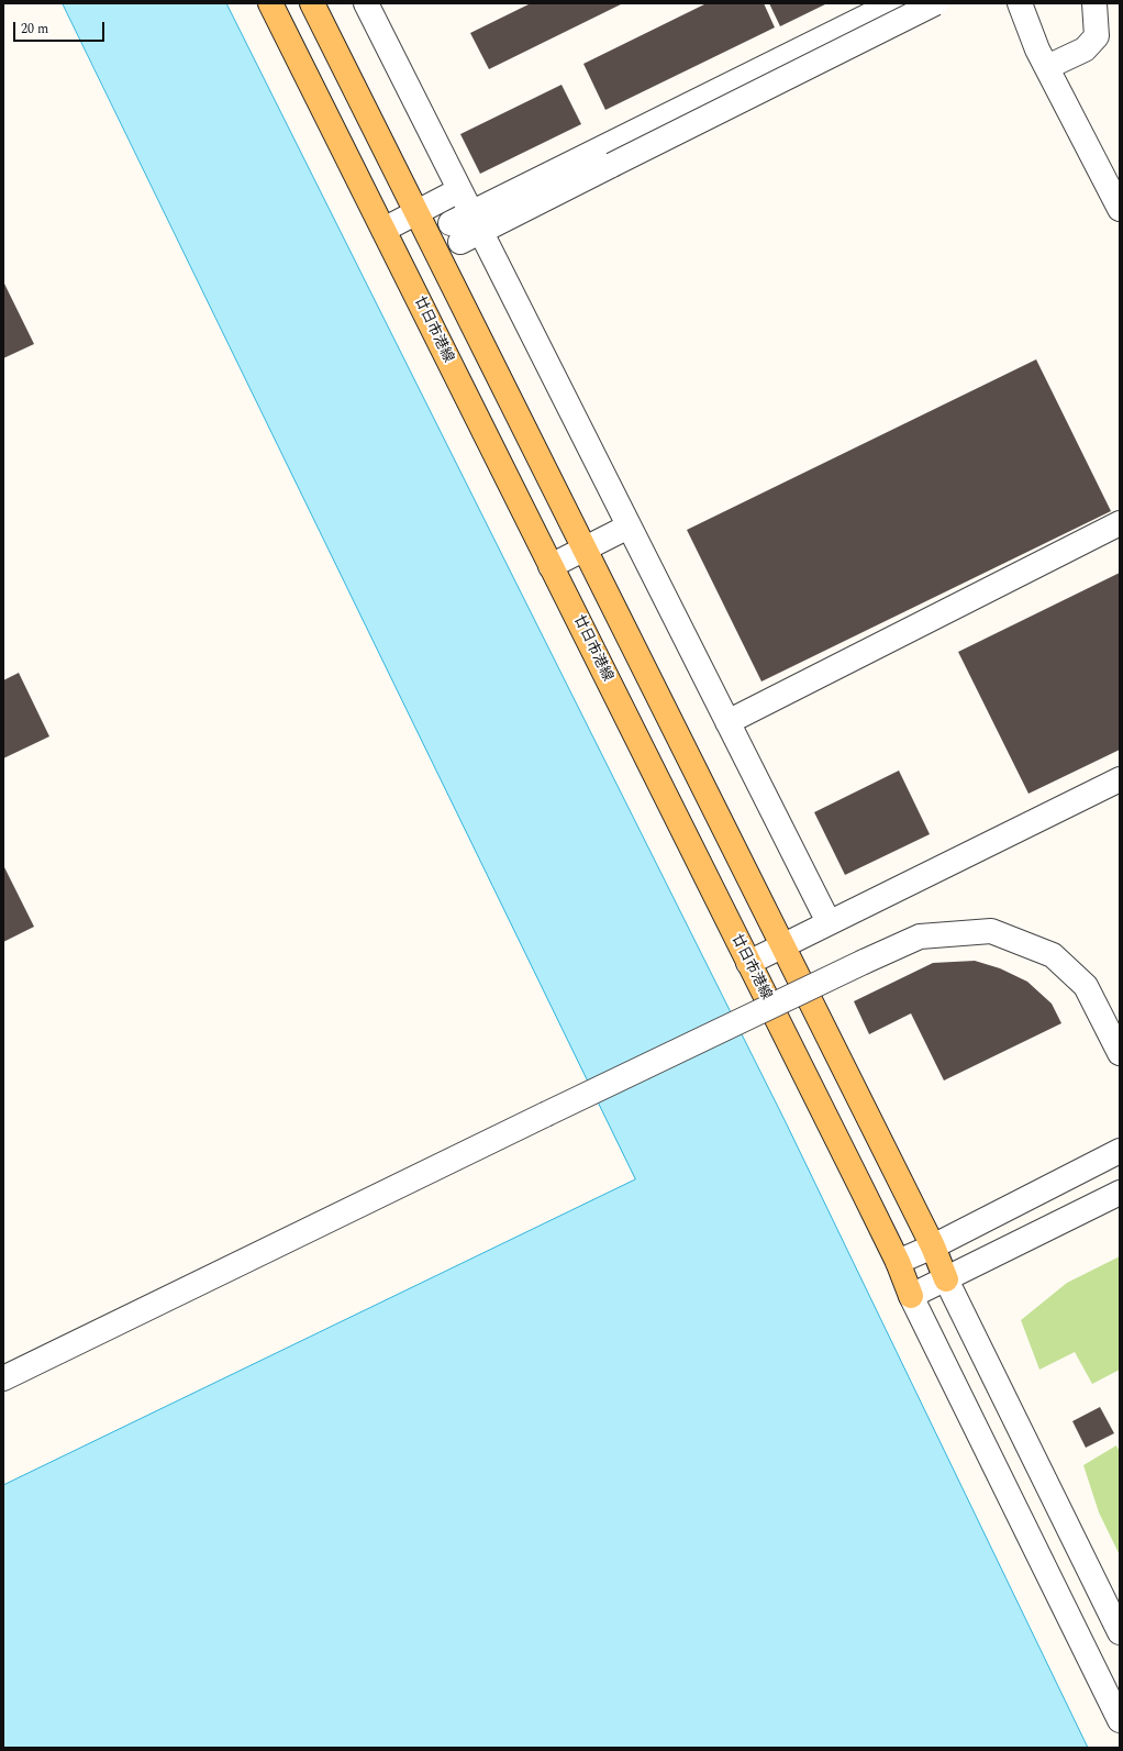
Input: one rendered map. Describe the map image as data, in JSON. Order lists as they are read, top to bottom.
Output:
{
  "streets": {
    "main road": ["廿日市港線"]
  },
  "scale_bar": "20 m"
}
